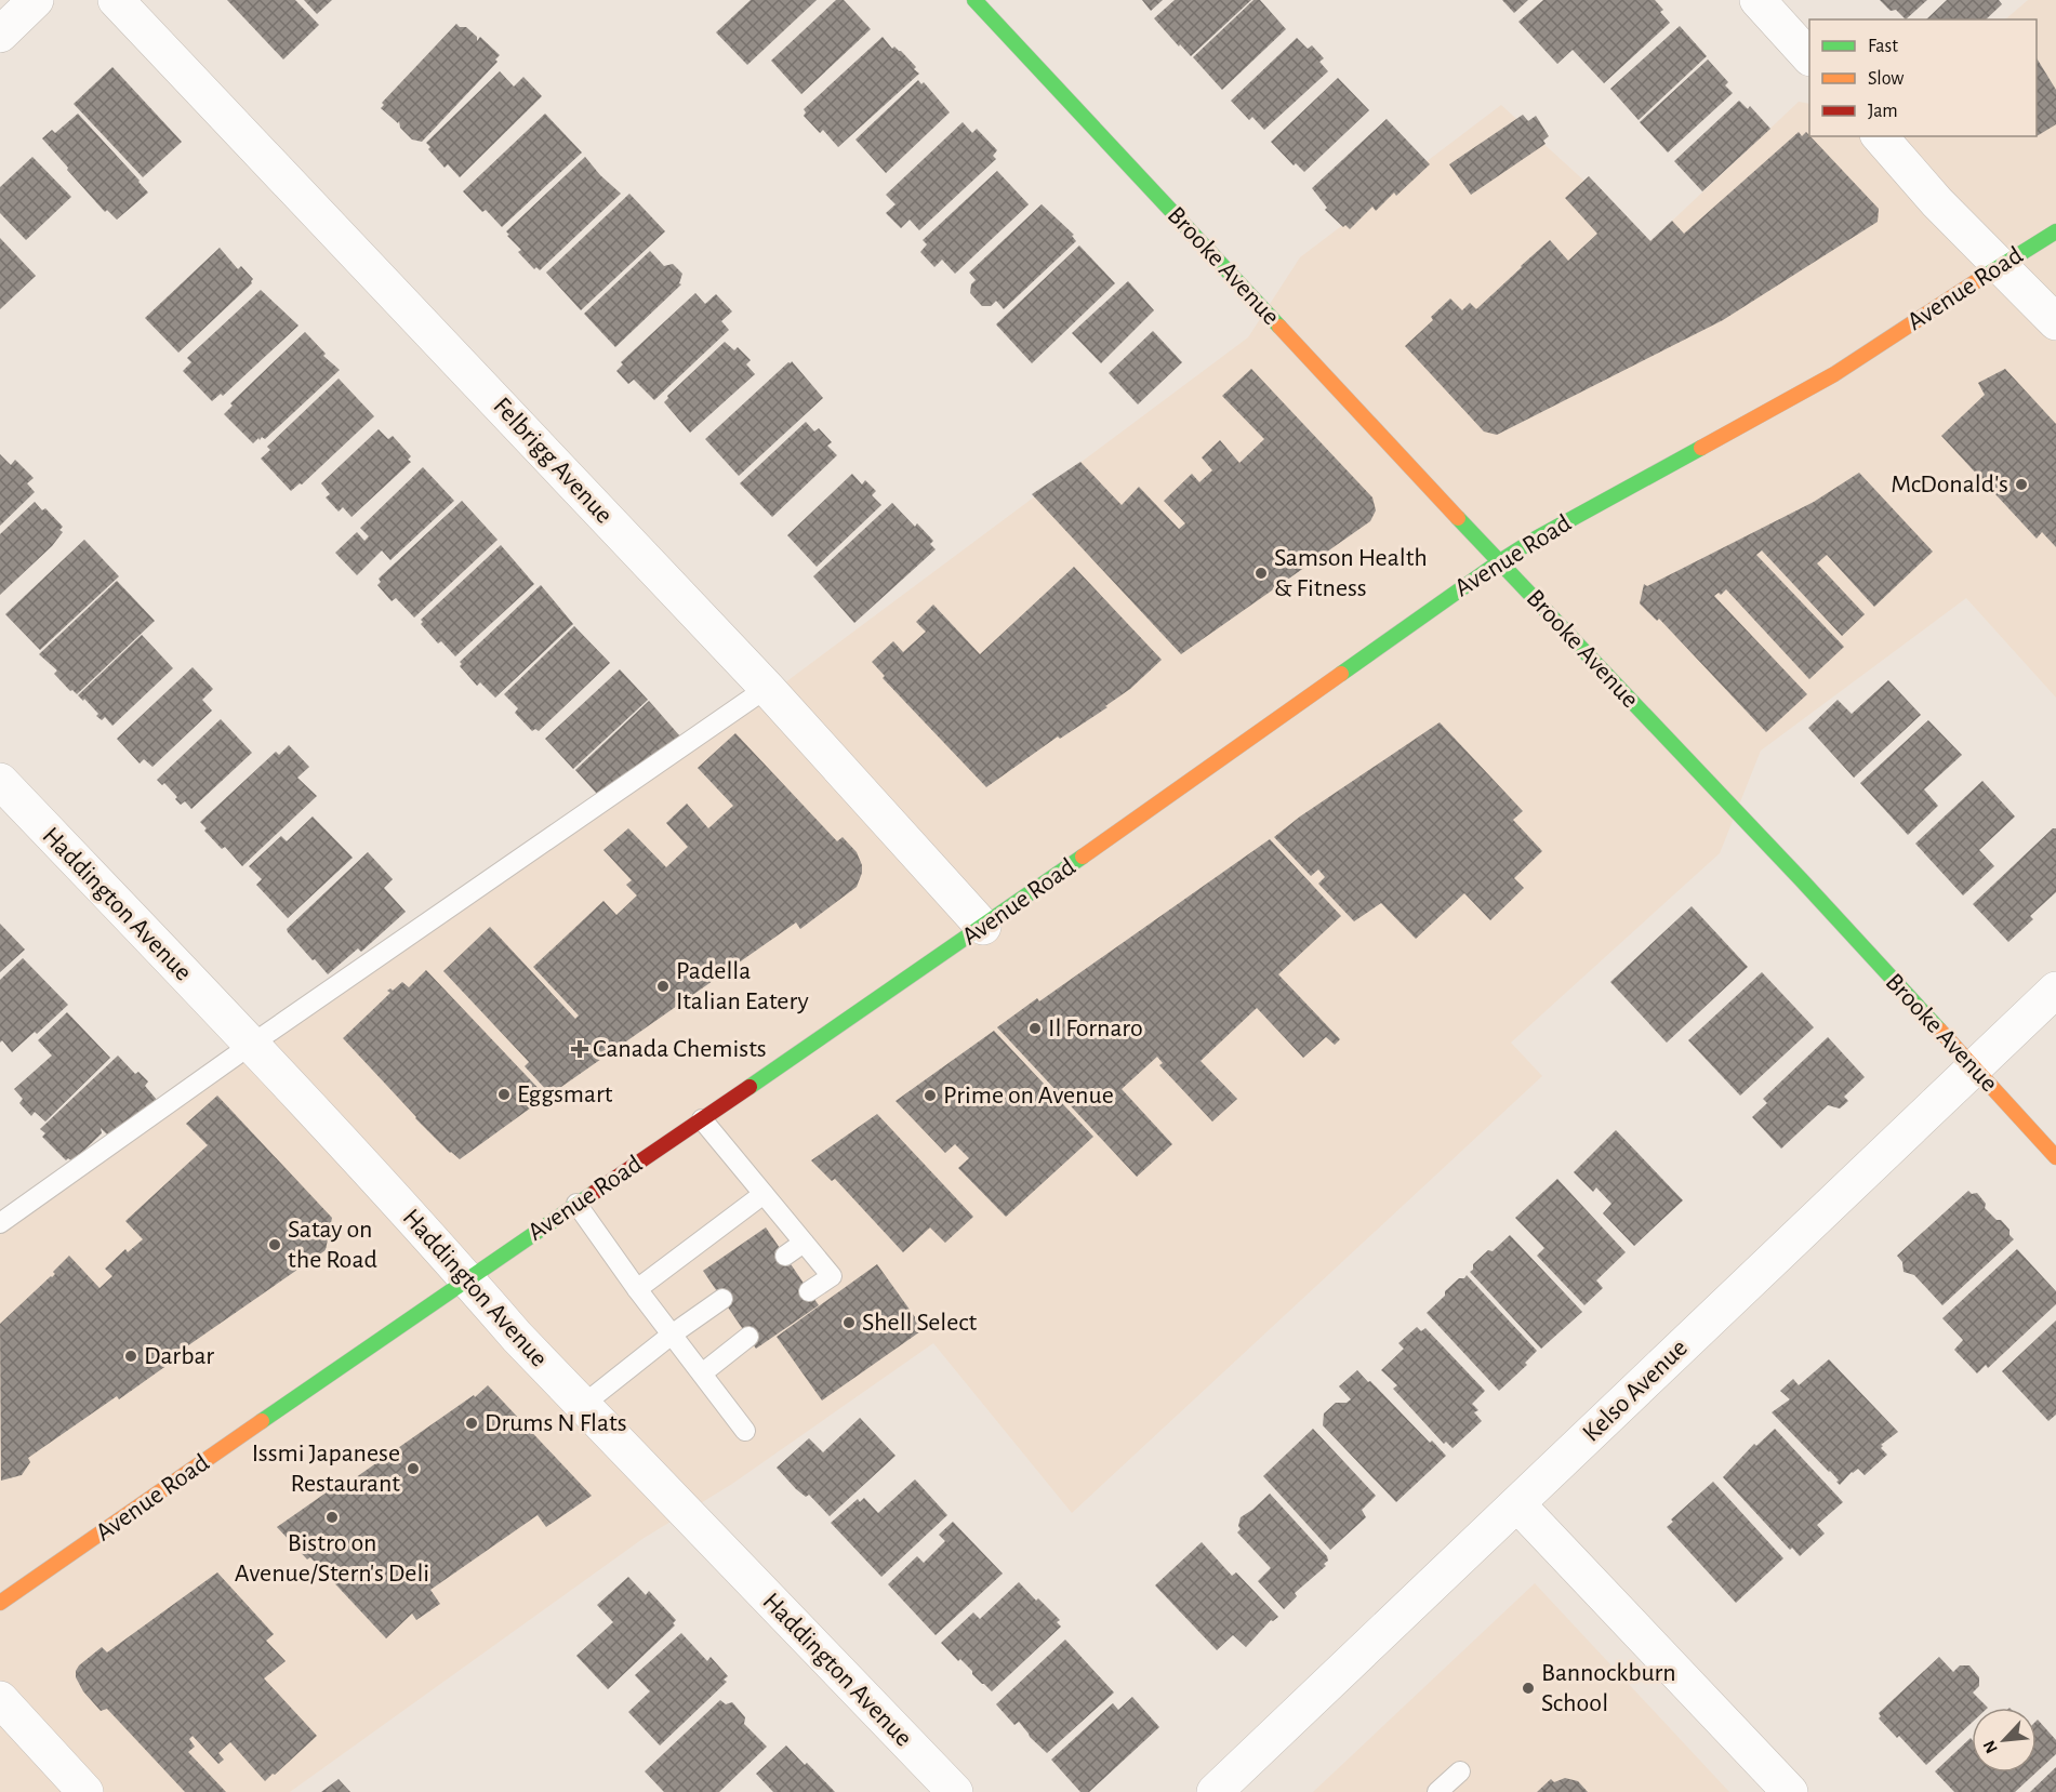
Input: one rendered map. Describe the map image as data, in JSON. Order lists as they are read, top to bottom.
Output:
{
  "streets": {
    "main road": ["Brooke Avenue", "Avenue Road"],
    "street": ["Felbrigg Avenue", "Haddington Avenue", "Kelso Avenue"]
  },
  "crossings": [
    ["Brooke Avenue", "Avenue Road"],
    ["Brooke Avenue", "Kelso Avenue"],
    ["Avenue Road", "Felbrigg Avenue"],
    ["Avenue Road", "Haddington Avenue"]
  ],
  "places": {
    "other": [
      "McDonald's",
      "Samson Health & Fitness",
      "Padella Italian Eatery",
      "Il Fornaro",
      "Eggsmart",
      "Prime on Avenue",
      "Satay on the Road",
      "Shell Select",
      "Darbar",
      "Drums N Flats",
      "Issmi Japanese Restaurant",
      "Bistro on Avenue/Stern's Deli",
      "Bannockburn School"
    ],
    "health": ["Canada Chemists"]
  },
  "legend": ["Fast", "Slow", "Jam"],
  "north": "bottom left"
}
